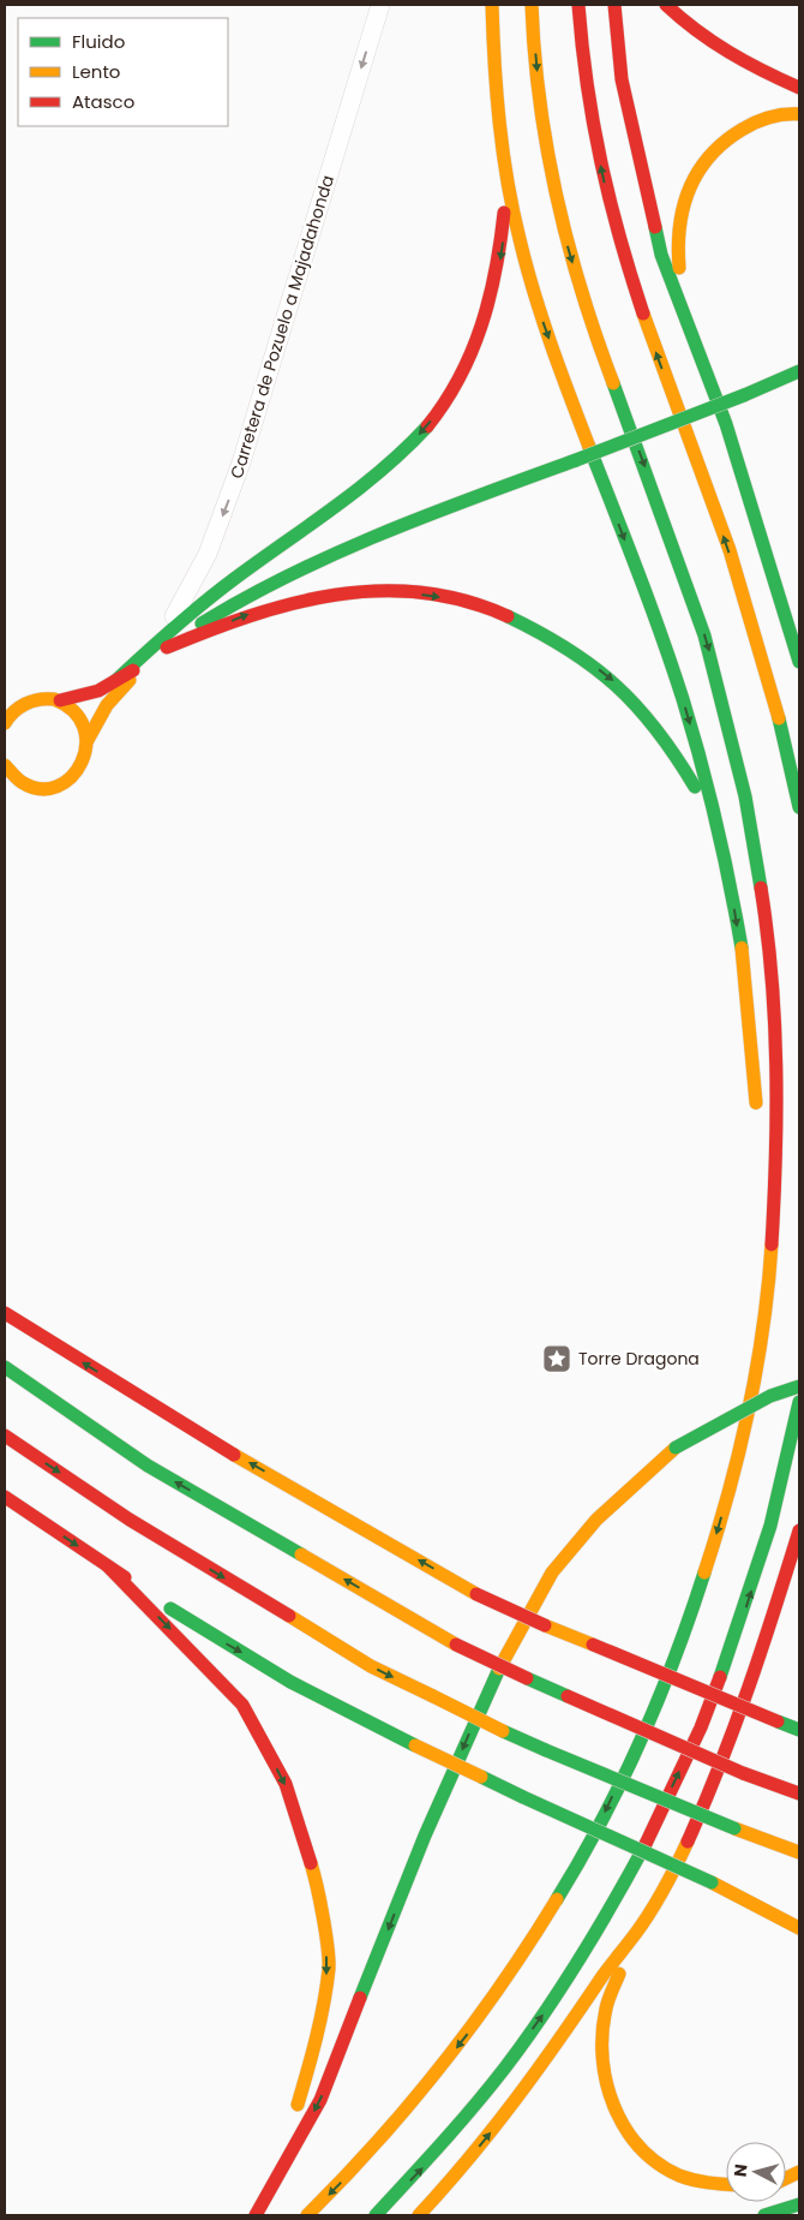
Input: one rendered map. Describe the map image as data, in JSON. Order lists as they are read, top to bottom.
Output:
{
  "streets": {
    "main road": ["Carretera de Pozuelo a Majadahonda"]
  },
  "one_way": ["Carretera de Pozuelo a Majadahonda"],
  "places": {
    "place": ["Torre Dragona"]
  },
  "legend": ["Fluido", "Lento", "Atasco"],
  "north": "left"
}
